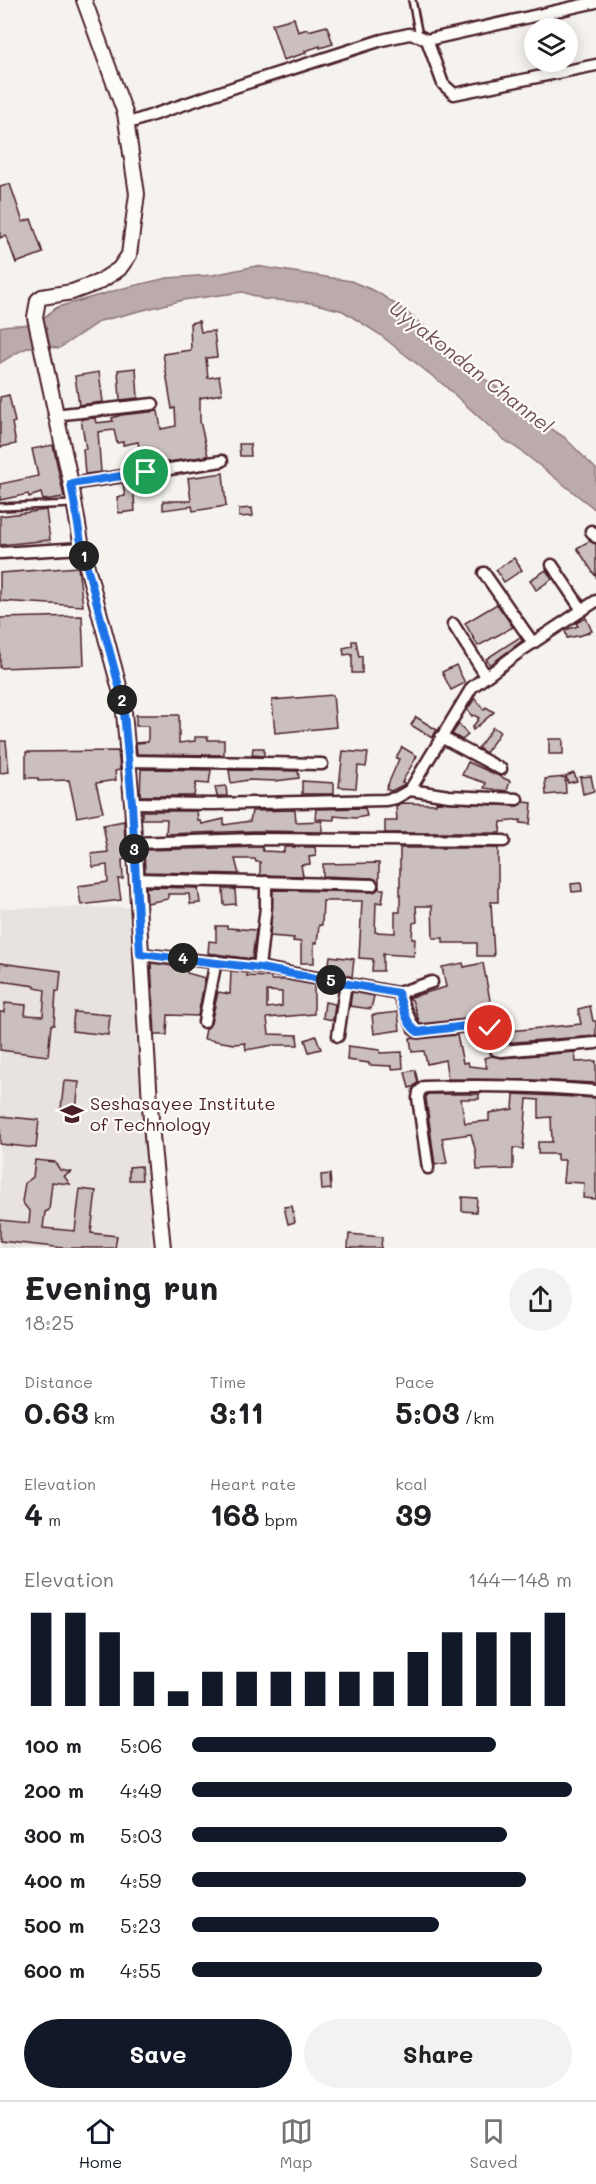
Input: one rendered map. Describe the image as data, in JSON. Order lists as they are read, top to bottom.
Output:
{
  "water": ["Uyyakondan Channel"],
  "places": {
    "school or university": ["Seshasayee Institute of Technology"]
  },
  "page": {
    "pins": [
      "1",
      "2",
      "3",
      "4",
      "5"
    ],
    "heading": ["Evening run", "18:25"],
    "stats": [
      ["Distance", "0.63 km"],
      ["Time", "3:11"],
      ["Pace", "5:03 /km"],
      ["Elevation", "4 m"],
      ["Heart rate", "168 bpm"],
      ["kcal", "39"]
    ],
    "chart": ["Elevation", "144–148 m"],
    "list": [
      {
        "name": "100 m",
        "note": "5:06"
      },
      {
        "name": "200 m",
        "note": "4:49"
      },
      {
        "name": "300 m",
        "note": "5:03"
      },
      {
        "name": "400 m",
        "note": "4:59"
      },
      {
        "name": "500 m",
        "note": "5:23"
      },
      {
        "name": "600 m",
        "note": "4:55"
      }
    ],
    "buttons": ["Save", "Share"],
    "tabs": ["Home", "Map", "Saved"]
  }
}
